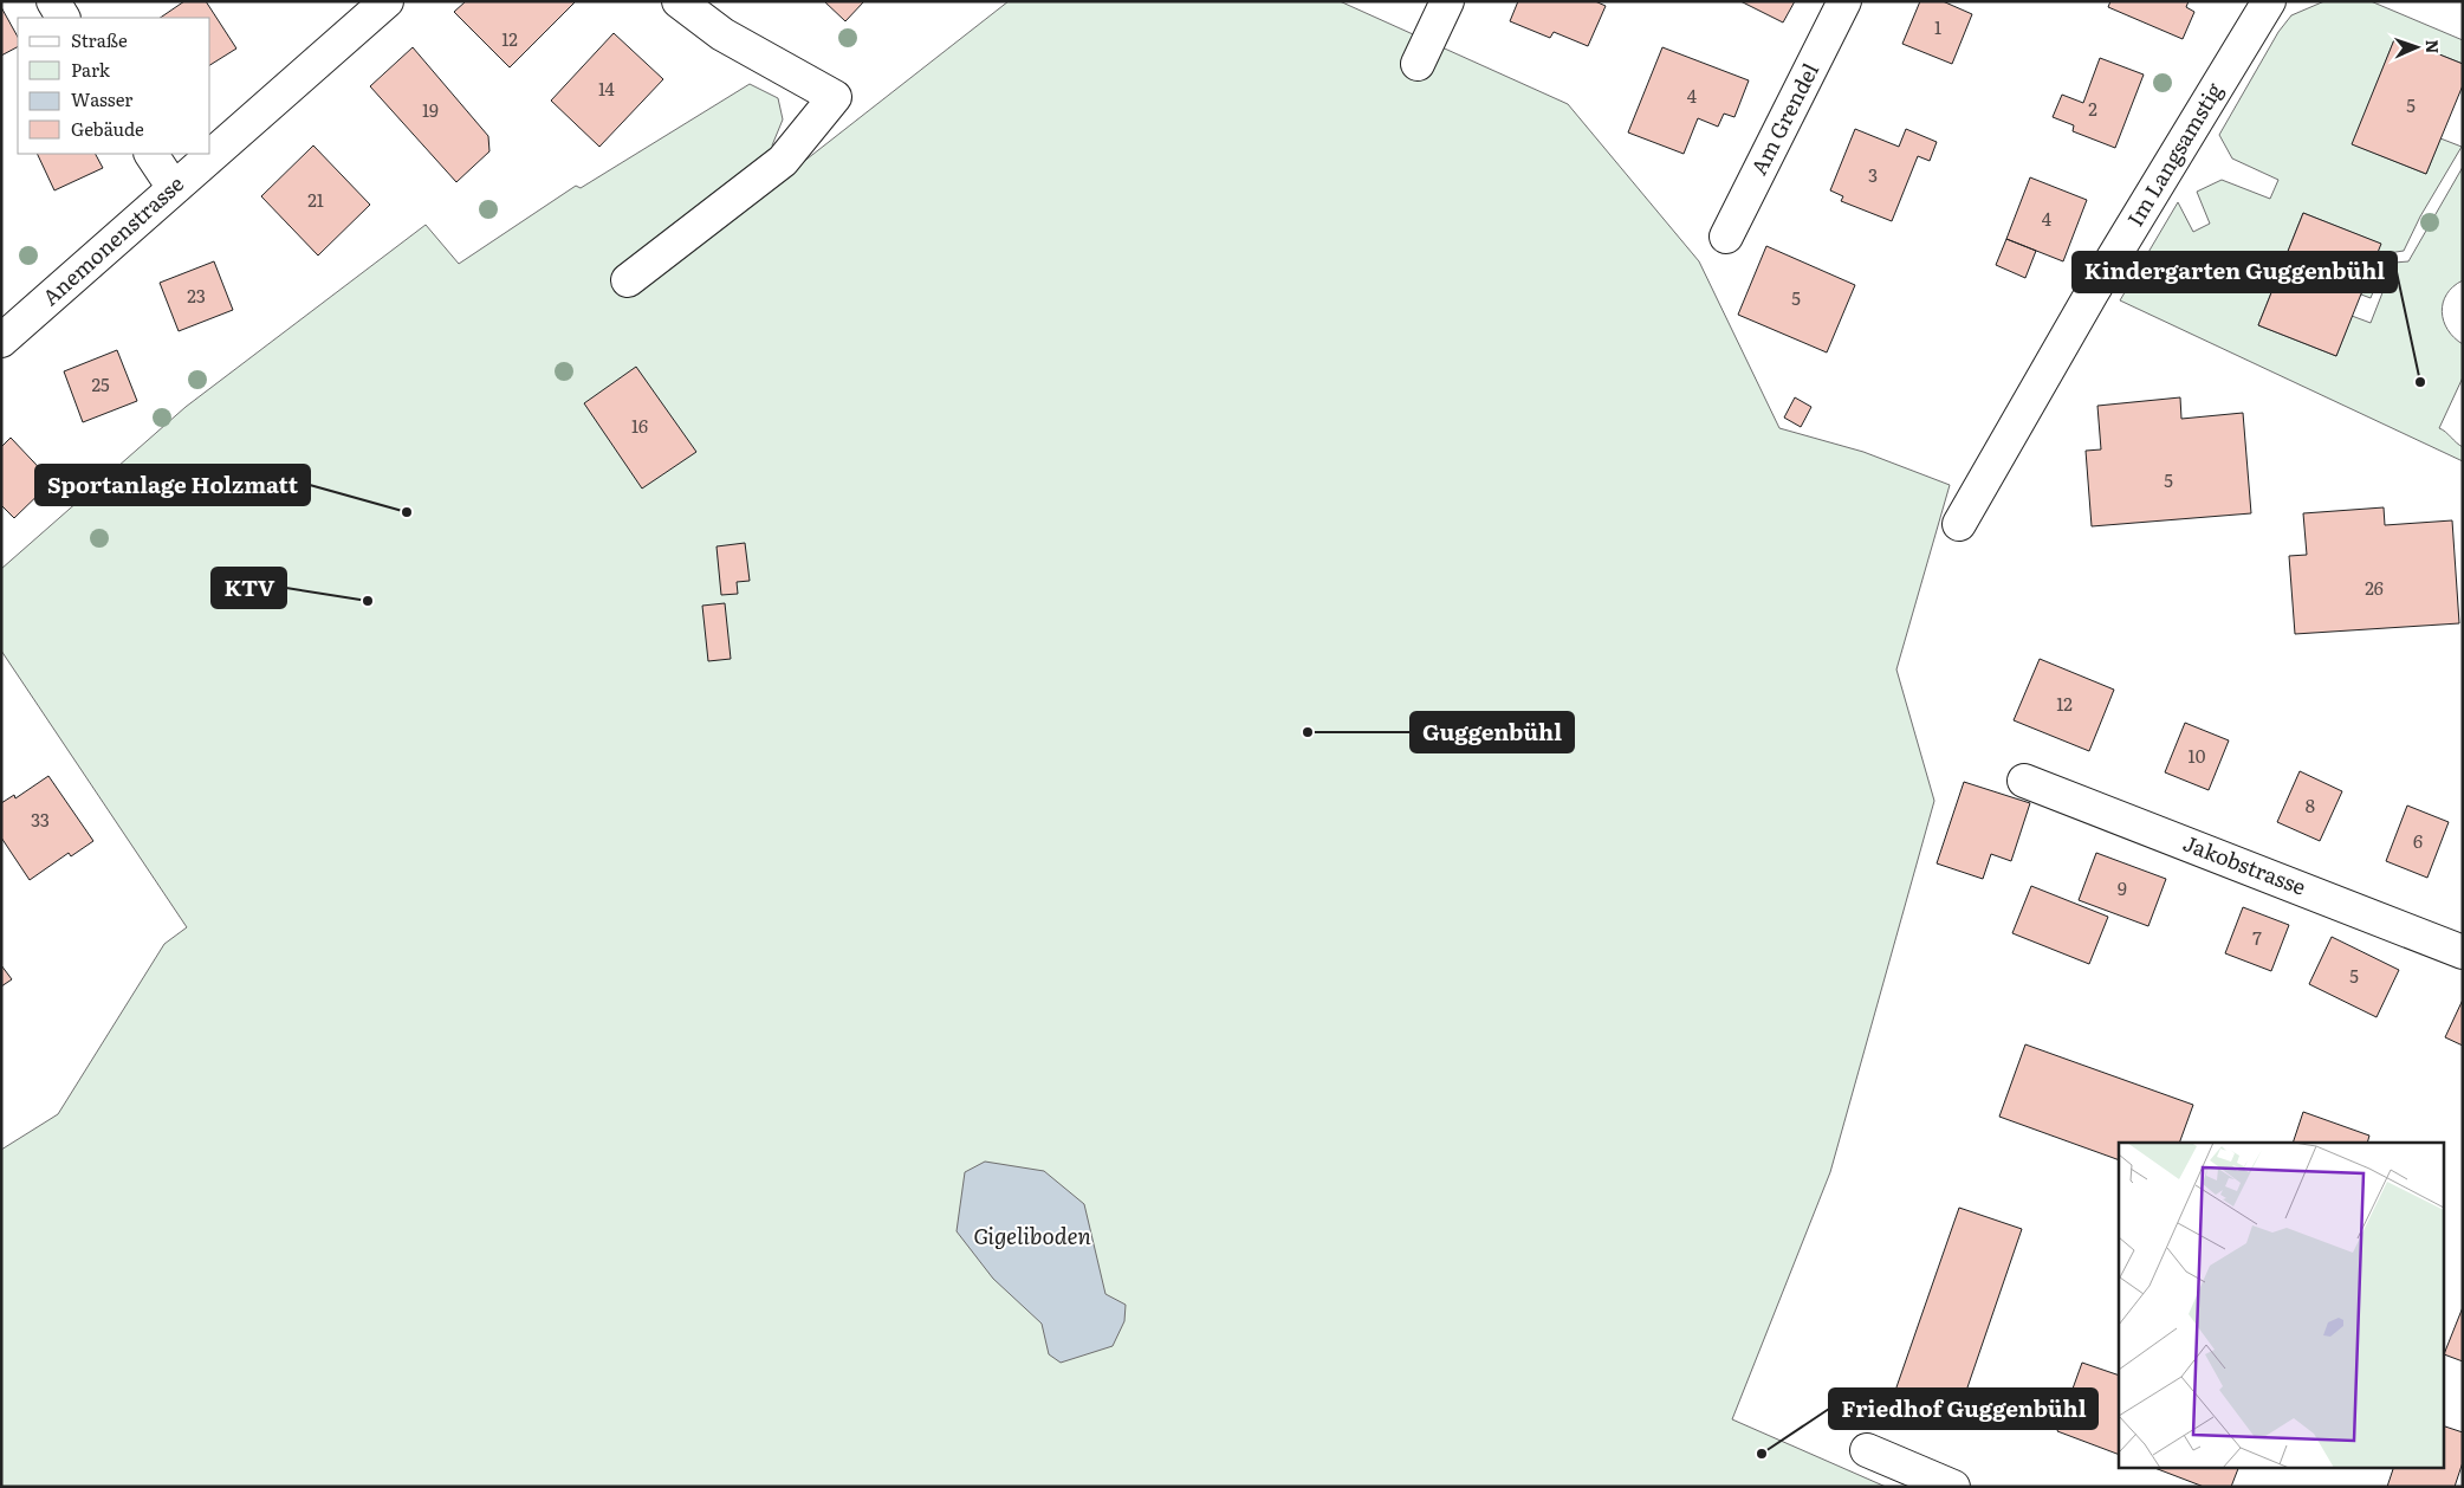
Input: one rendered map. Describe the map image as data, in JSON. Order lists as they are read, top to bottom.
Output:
{
  "streets": {
    "street": [
      "Am Grendel",
      "Im Langsamstig",
      "Anemonenstrasse",
      "Jakobstrasse"
    ]
  },
  "water": ["Gigeliboden"],
  "places": [
    "Kindergarten Guggenbühl",
    "Sportanlage Holzmatt",
    "KTV",
    "Guggenbühl",
    "Friedhof Guggenbühl"
  ],
  "house_numbers": [
    "1",
    "12",
    "14",
    "4",
    "5",
    "2",
    "19",
    "3",
    "21",
    "4",
    "23",
    "5",
    "25",
    "16",
    "5",
    "26",
    "12",
    "10",
    "8",
    "33",
    "6",
    "9",
    "7",
    "5"
  ],
  "legend": [
    "Straße",
    "Park",
    "Wasser",
    "Gebäude"
  ],
  "north": "right"
}
